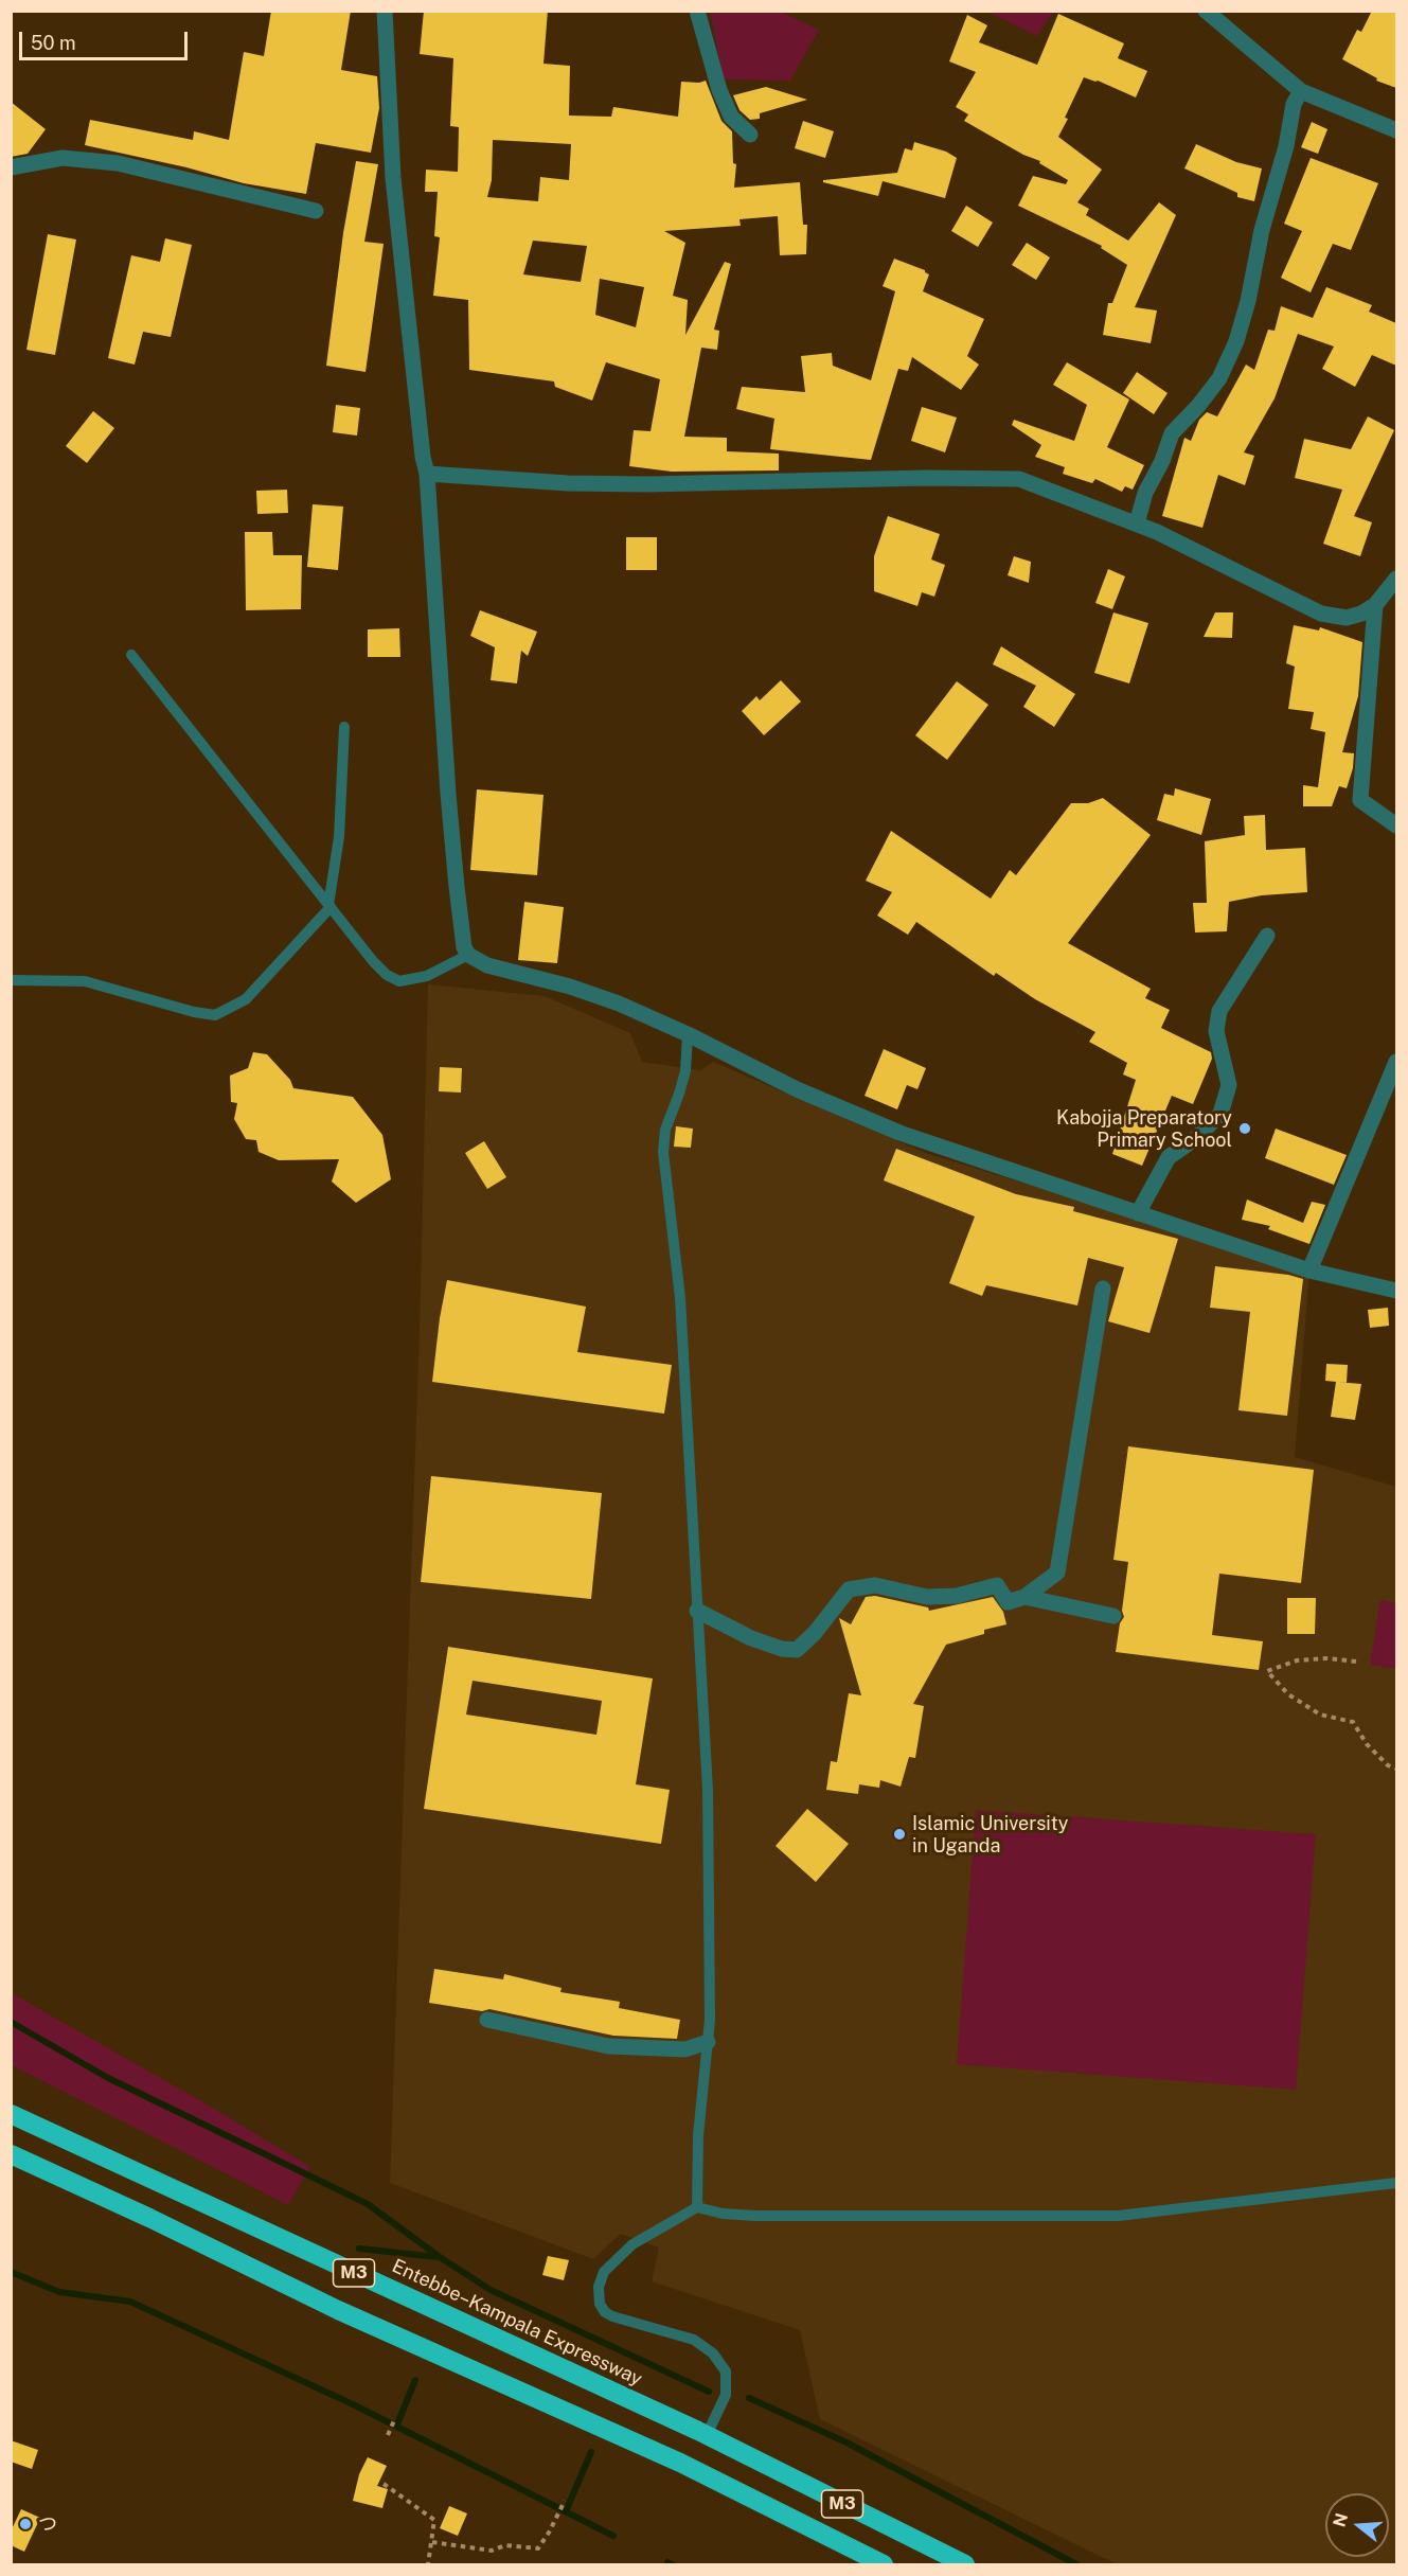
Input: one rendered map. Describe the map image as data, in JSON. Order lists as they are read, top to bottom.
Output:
{
  "streets": {
    "highway": ["M3", "Entebbe–Kampala Expressway"]
  },
  "places": ["Kabojja Preparatory Primary School", "Islamic University in Uganda", "つ"],
  "scale_bar": "50 m",
  "north": "left"
}
